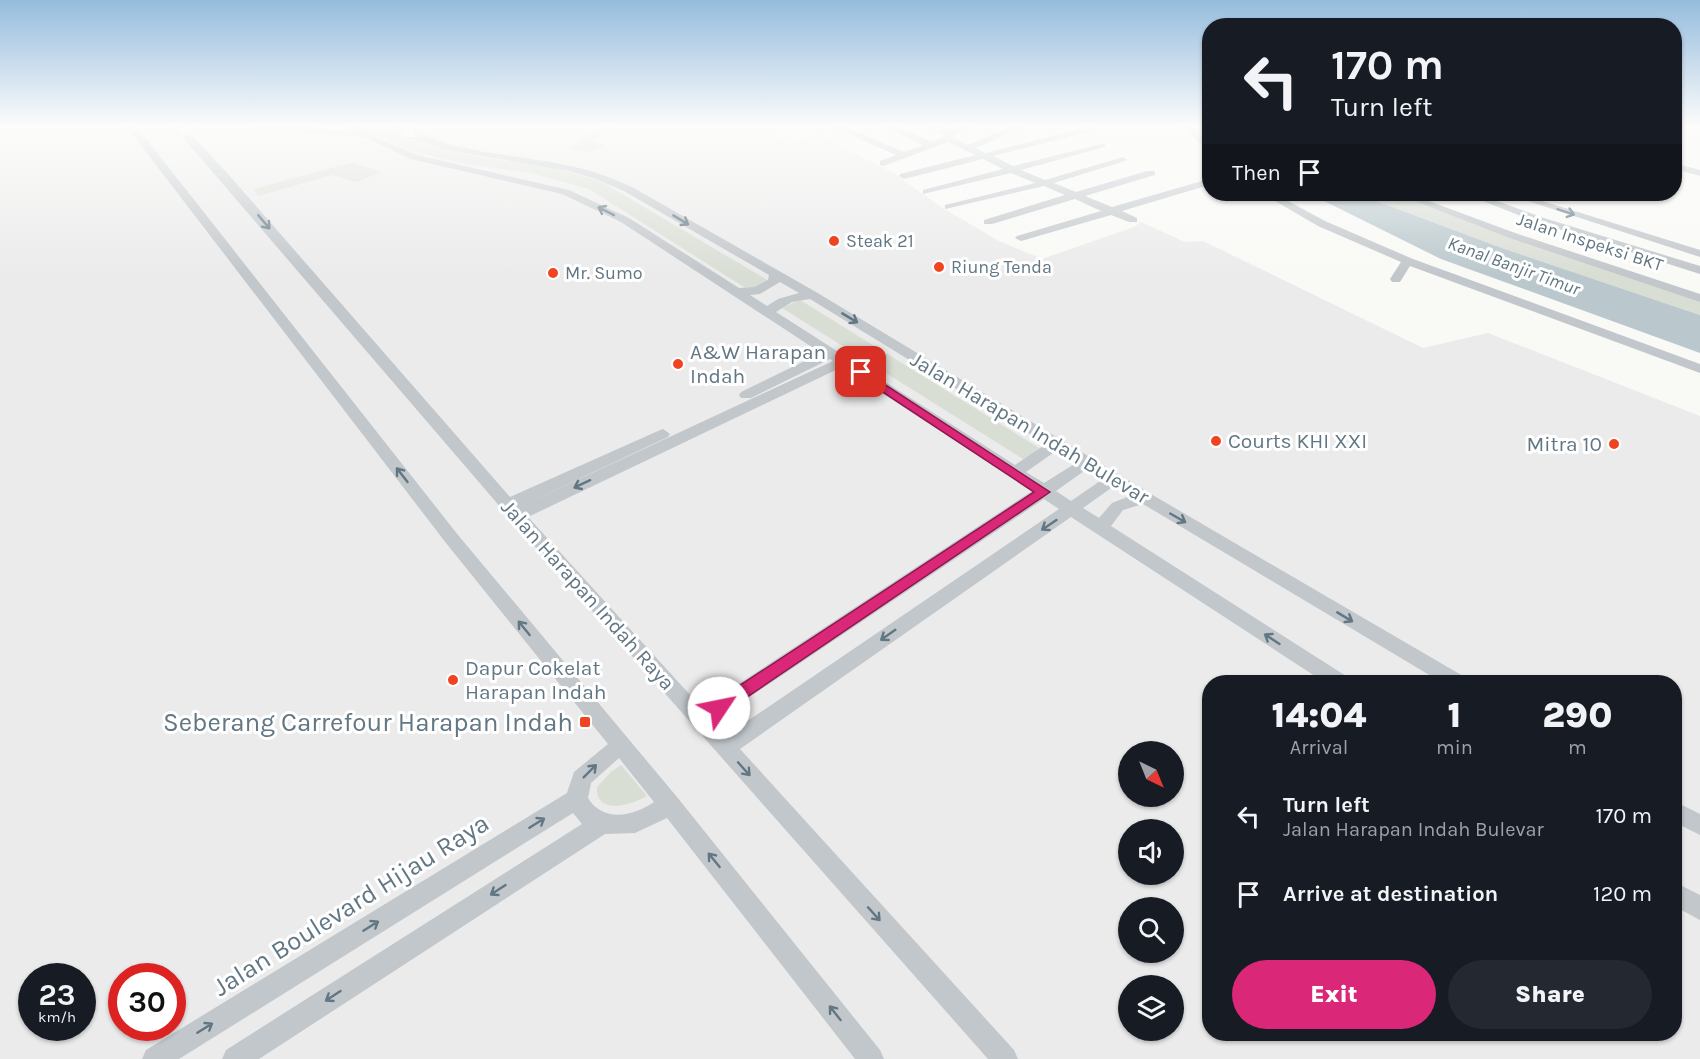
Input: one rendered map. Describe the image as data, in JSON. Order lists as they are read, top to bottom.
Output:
{
  "streets": {
    "street": [
      "Jalan Inspeksi BKT",
      "Jalan Harapan Indah Bulevar",
      "Jalan Harapan Indah Raya",
      "Jalan Boulevard Hijau Raya"
    ]
  },
  "water": ["Kanal Banjir Timur"],
  "places": {
    "other": [
      "Steak 21",
      "Riung Tenda",
      "Mr. Sumo",
      "A&W Harapan Indah",
      "Courts KHI XXI",
      "Mitra 10",
      "Dapur Cokelat Harapan Indah"
    ],
    "transit": ["Seberang Carrefour Harapan Indah"]
  },
  "north": "bottom right",
  "page": {
    "turn": ["170 m", "Turn left"],
    "then": "Then",
    "eta": [
      "14:04",
      "Arrival",
      "1",
      "min",
      "290",
      "m"
    ],
    "list": [
      {
        "name": "Turn left",
        "note": "Jalan Harapan Indah Bulevar",
        "value": "170 m"
      },
      {
        "name": "Arrive at destination",
        "value": "120 m"
      }
    ],
    "buttons": ["Exit", "Share"],
    "speed": "23 km/h",
    "limit": "30"
  }
}
